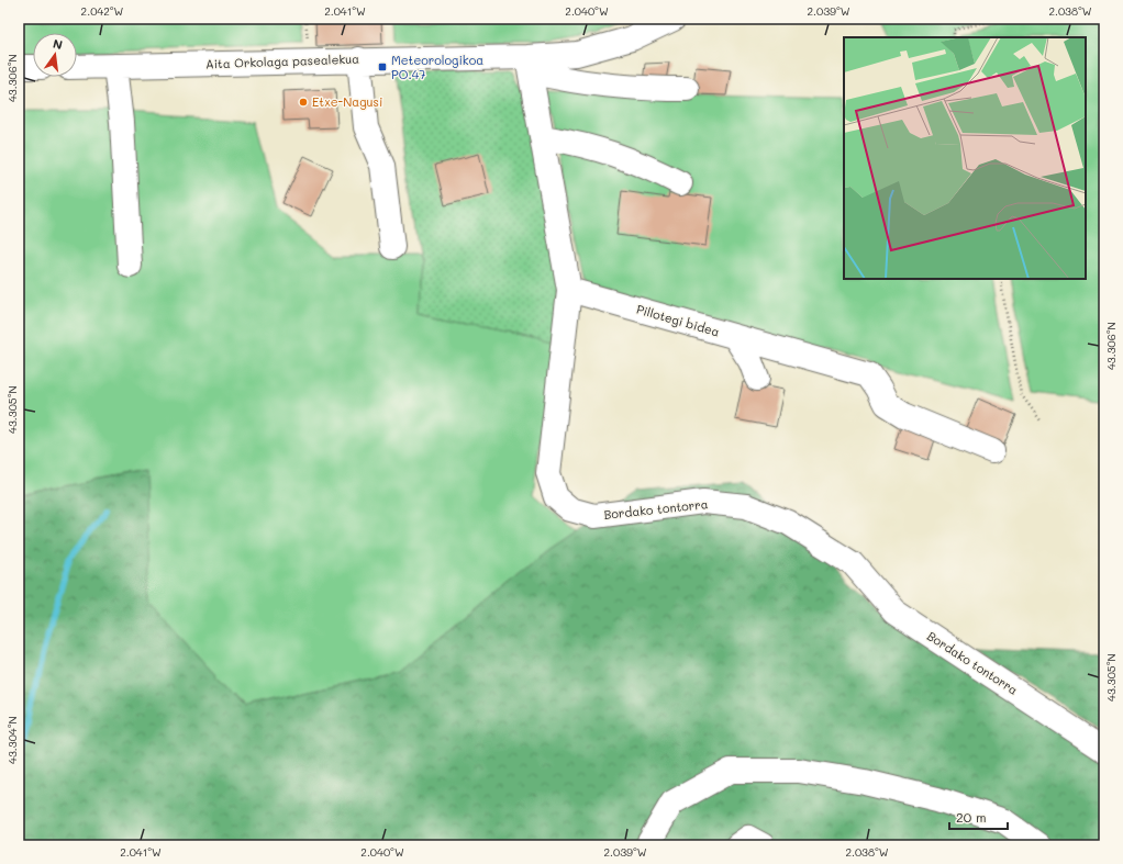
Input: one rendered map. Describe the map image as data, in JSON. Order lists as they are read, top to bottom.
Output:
{
  "streets": {
    "street": ["Aita Orkolaga pasealekua", "Pillotegi bidea", "Bordako tontorra"]
  },
  "crossings": [
    ["Pillotegi bidea", "Bordako tontorra"]
  ],
  "places": {
    "transit": ["Meteorologikoa PO.47"],
    "other": ["Etxe-Nagusi"]
  },
  "scale_bar": "20 m",
  "north": "top",
  "coordinates": [
    "2.042°W",
    "2.041°W",
    "2.040°W",
    "2.039°W",
    "2.038°W",
    "43.306°N",
    "43.305°N",
    "43.304°N"
  ]
}
